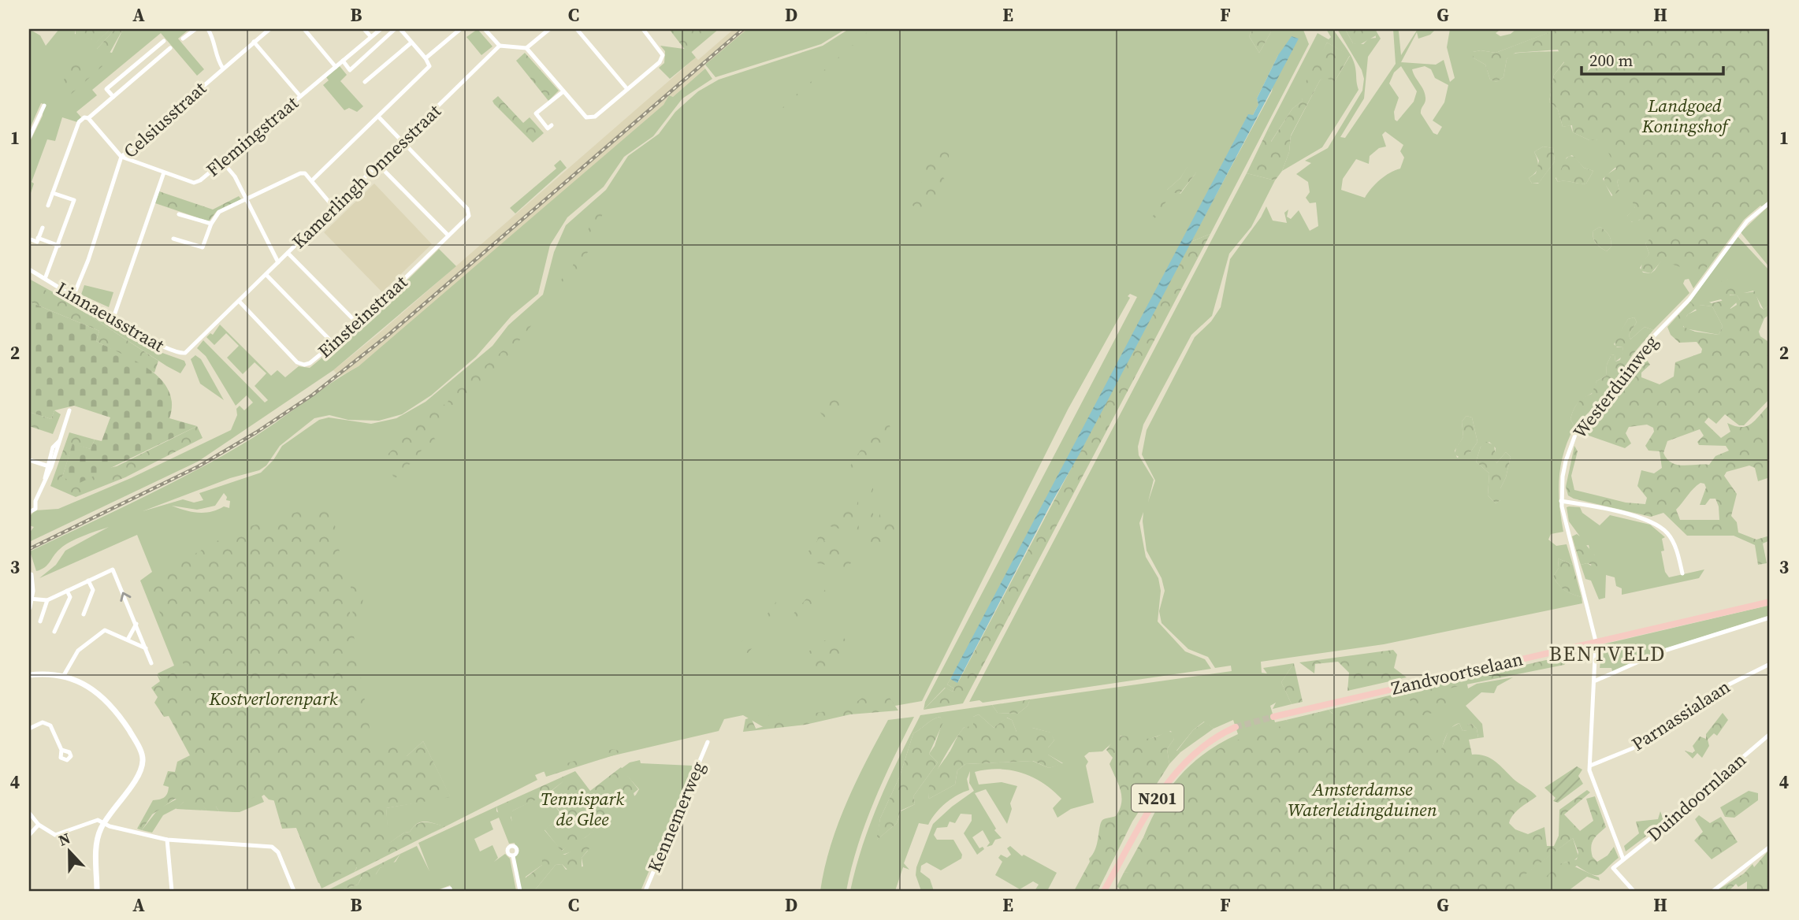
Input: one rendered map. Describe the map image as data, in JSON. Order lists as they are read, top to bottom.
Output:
{
  "streets": {
    "main road": ["Zandvoortselaan", "N201"],
    "street": [
      "Celsiusstraat",
      "Flemingstraat",
      "Kamerlingh Onnesstraat",
      "Linnaeusstraat",
      "Einsteinstraat",
      "Westerduinweg",
      "Parnassialaan",
      "Duindoornlaan",
      "Kennemerweg"
    ]
  },
  "crossings": [
    ["Celsiusstraat", "Flemingstraat"],
    ["Celsiusstraat", "Linnaeusstraat"],
    ["Kamerlingh Onnesstraat", "Linnaeusstraat"],
    ["Kamerlingh Onnesstraat", "Einsteinstraat"],
    ["Westerduinweg", "Zandvoortselaan"],
    ["Westerduinweg", "Parnassialaan"],
    ["Westerduinweg", "Duindoornlaan"]
  ],
  "districts": ["BENTVELD"],
  "parks": [
    "Landgoed Koningshof",
    "Kostverlorenpark",
    "Amsterdamse Waterleidingduinen",
    "Tennispark de Glee"
  ],
  "scale_bar": "200 m",
  "north": "top",
  "grid": {
    "columns": [
      "A",
      "B",
      "C",
      "D",
      "E",
      "F",
      "G",
      "H"
    ],
    "rows": [
      "1",
      "2",
      "3",
      "4"
    ]
  }
}
